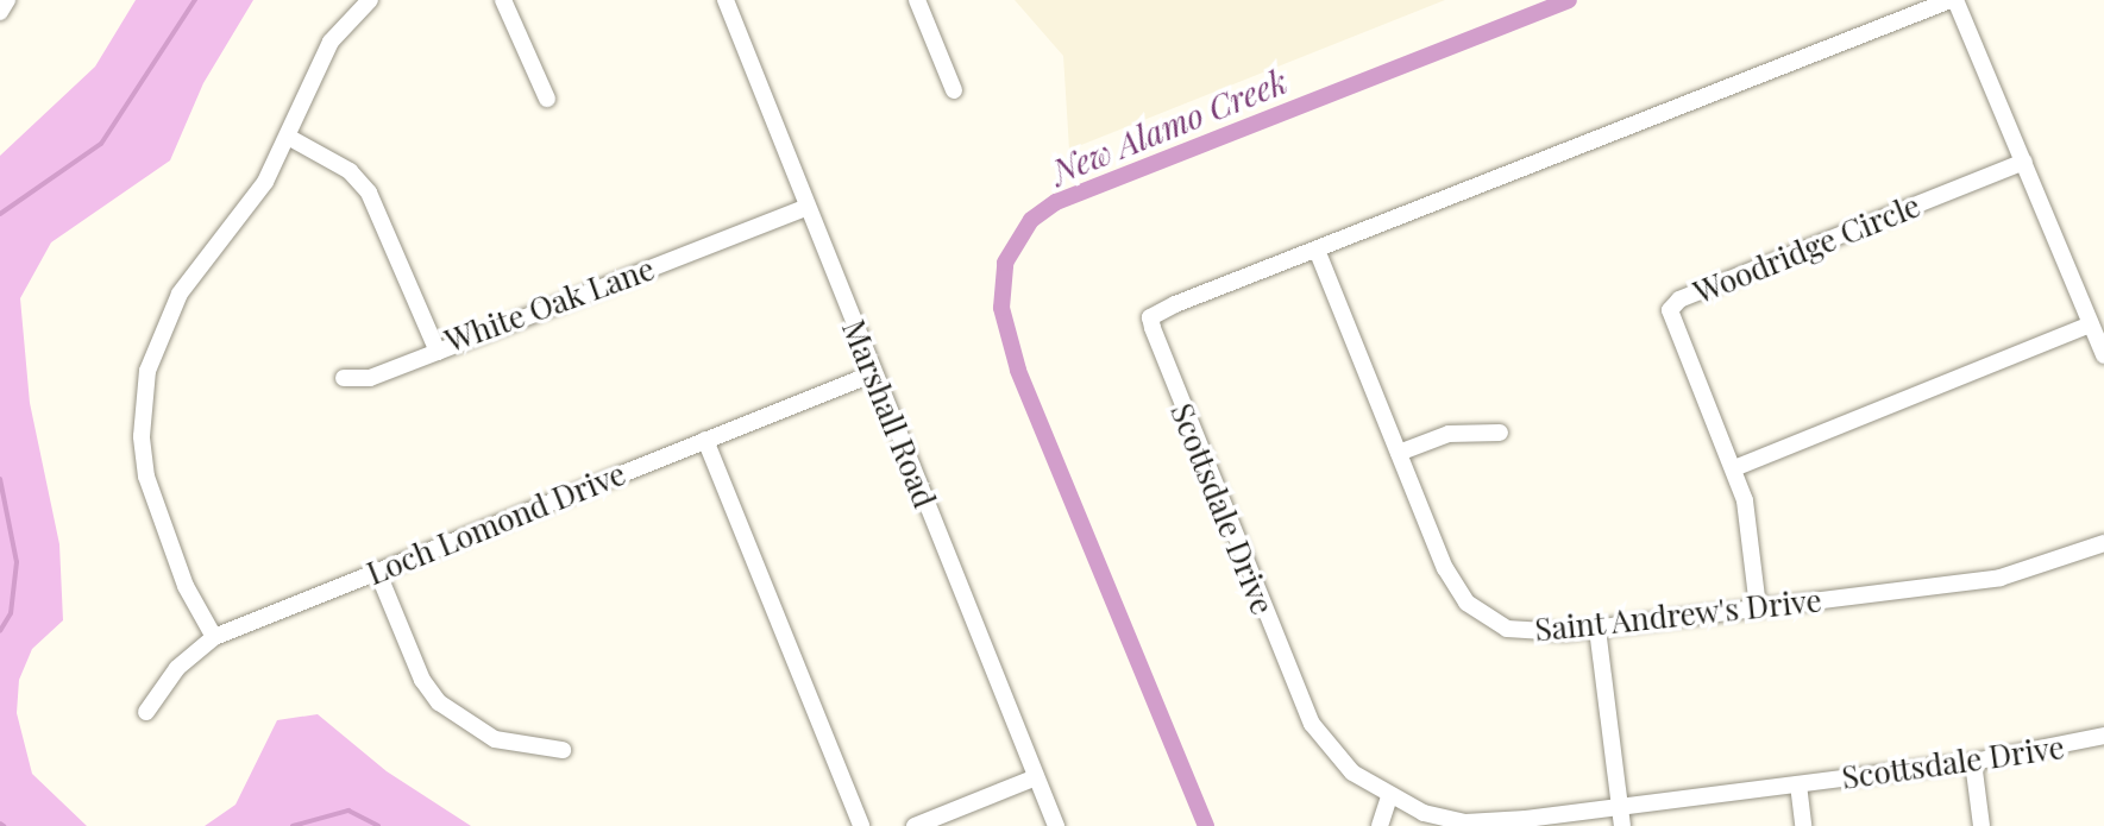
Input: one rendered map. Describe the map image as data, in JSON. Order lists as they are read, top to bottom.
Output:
{
  "streets": {
    "street": [
      "Woodridge Circle",
      "White Oak Lane",
      "Marshall Road",
      "Scottsdale Drive",
      "Loch Lomond Drive",
      "Saint Andrew's Drive"
    ]
  },
  "crossings": [
    ["Woodridge Circle", "Saint Andrew's Drive"],
    ["White Oak Lane", "Marshall Road"],
    ["Marshall Road", "Loch Lomond Drive"],
    ["Scottsdale Drive", "Saint Andrew's Drive"]
  ],
  "water": ["New Alamo Creek"]
}
